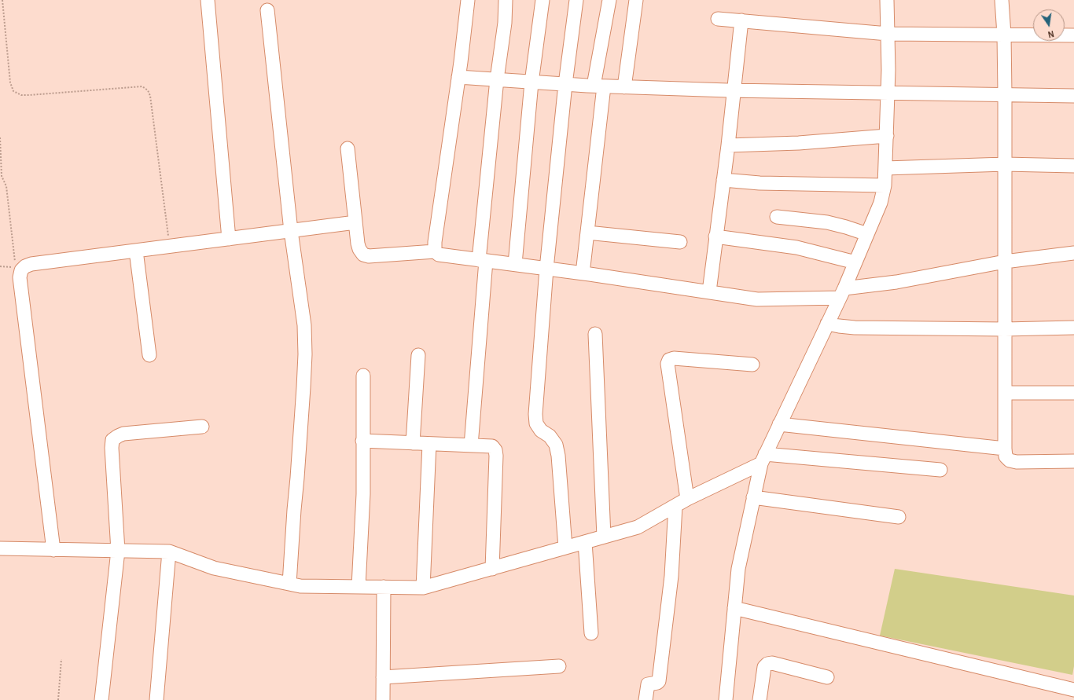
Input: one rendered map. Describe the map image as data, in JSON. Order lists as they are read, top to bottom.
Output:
{
  "north": "bottom"
}
